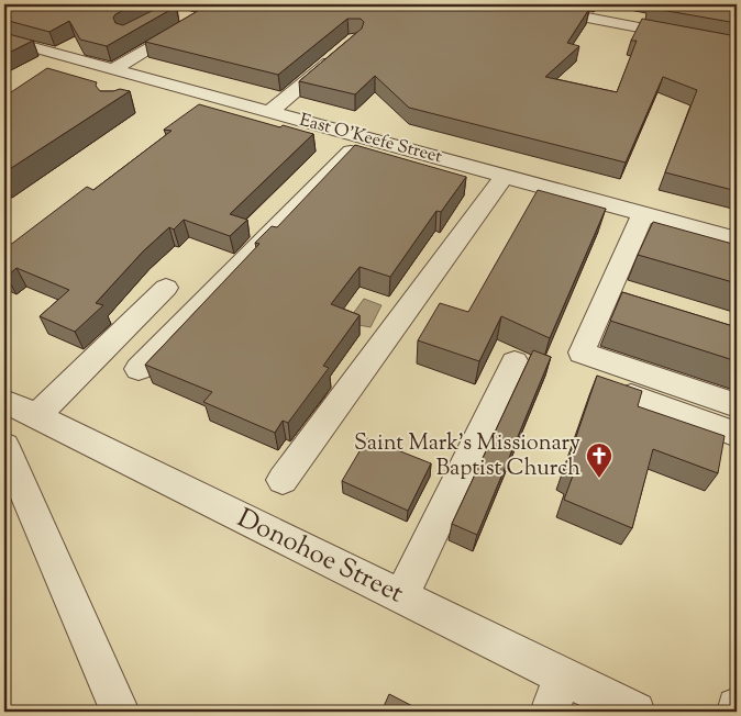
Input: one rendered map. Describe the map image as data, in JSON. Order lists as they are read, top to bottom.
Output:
{
  "streets": {
    "street": ["East O'Keefe Street", "Donohoe Street"]
  },
  "places": {
    "church": ["Saint Mark's Missionary Baptist Church"]
  }
}
